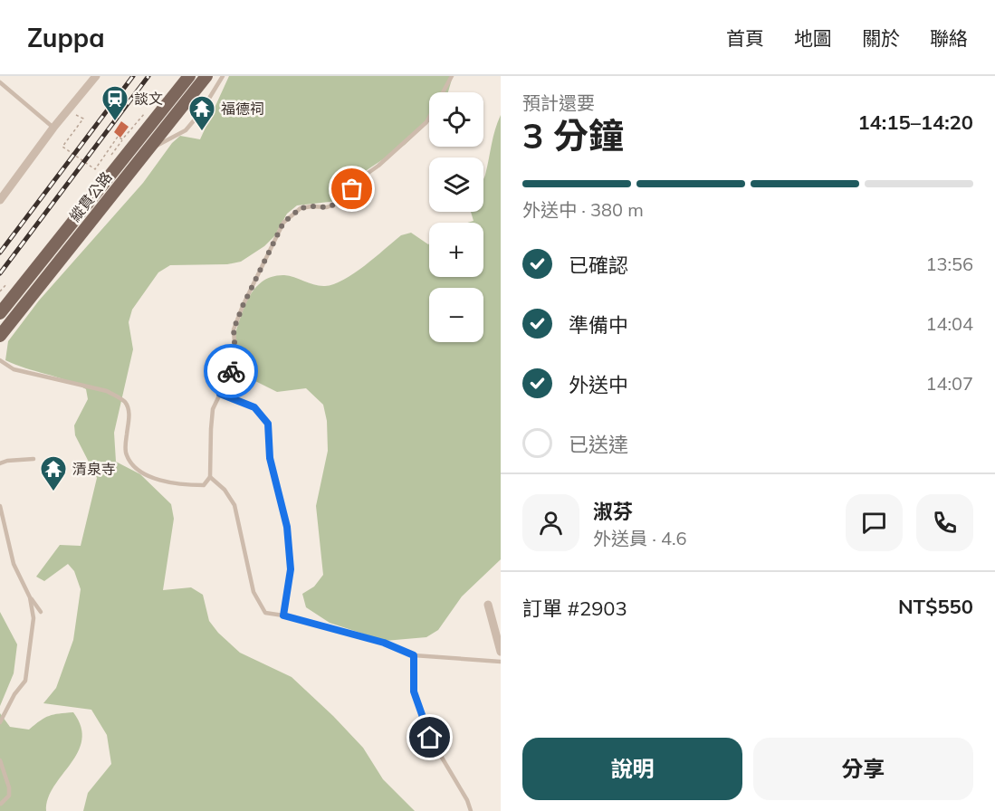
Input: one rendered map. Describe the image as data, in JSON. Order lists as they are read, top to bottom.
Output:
{
  "streets": {
    "main road": ["縱貫公路"]
  },
  "places": {
    "station": ["談文"],
    "temple": ["福德祠", "清泉寺"]
  },
  "page": {
    "header": "Zuppa",
    "nav": [
      "首頁",
      "地圖",
      "關於",
      "聯絡"
    ],
    "heading": ["3 分鐘", "預計還要", "14:15–14:20"],
    "panel": [
      "淑芬",
      "外送員 · 4.6",
      "訂單 #2903",
      "NT$550"
    ],
    "map_buttons": ["+", "−"],
    "bar": "外送中 · 380 m",
    "list": [
      ["已確認", "13:56"],
      ["準備中", "14:04"],
      ["外送中", "14:07"],
      "已送達"
    ],
    "buttons": ["說明", "分享"]
  }
}
